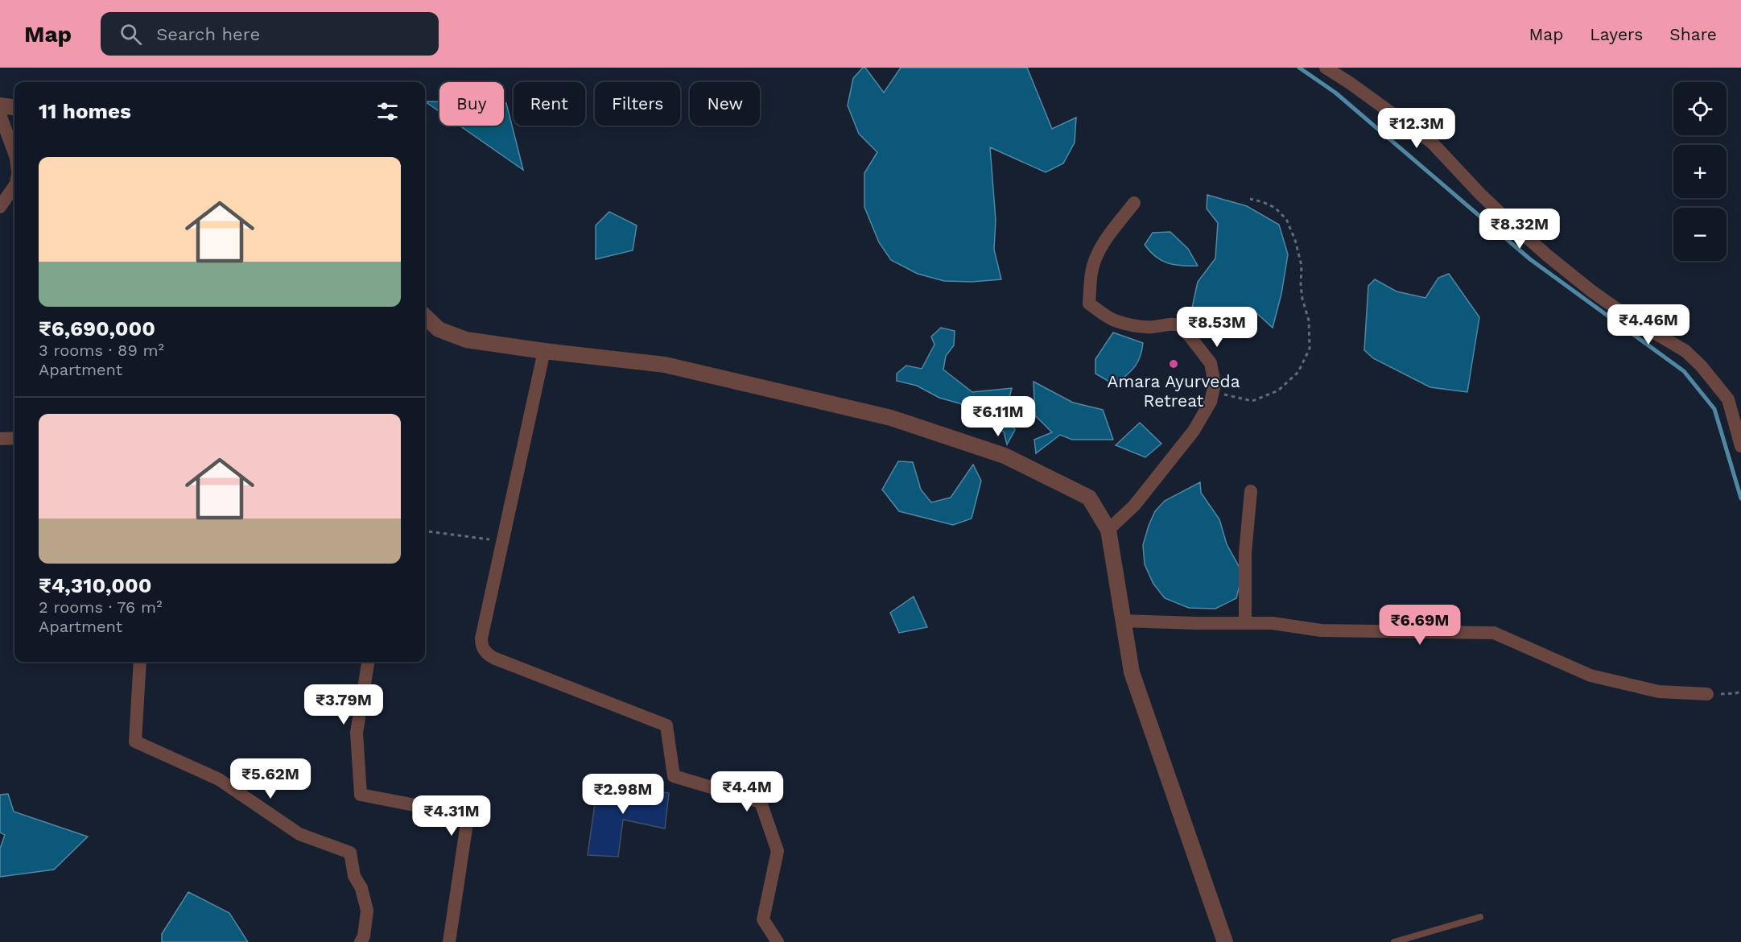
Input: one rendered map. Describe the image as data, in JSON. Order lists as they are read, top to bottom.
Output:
{
  "places": ["Amara Ayurveda Retreat"],
  "page": {
    "header": "Map",
    "search": "Search here",
    "nav": ["Map", "Layers", "Share"],
    "map_buttons": ["+", "−"],
    "chip": [
      "Buy",
      "Rent",
      "Filters",
      "New"
    ],
    "heading": "11 homes",
    "price": [
      "₹12.3M",
      "₹8.32M",
      "₹4.46M",
      "₹8.53M",
      "₹6.11M",
      "₹6.69M",
      "₹3.79M",
      "₹5.62M",
      "₹4.4M",
      "₹2.98M",
      "₹4.31M"
    ],
    "list": [
      {
        "name": "₹6,690,000",
        "note": "3 rooms · 89 m² · Apartment"
      },
      {
        "name": "₹4,310,000",
        "note": "2 rooms · 76 m² · Apartment"
      }
    ]
  }
}
